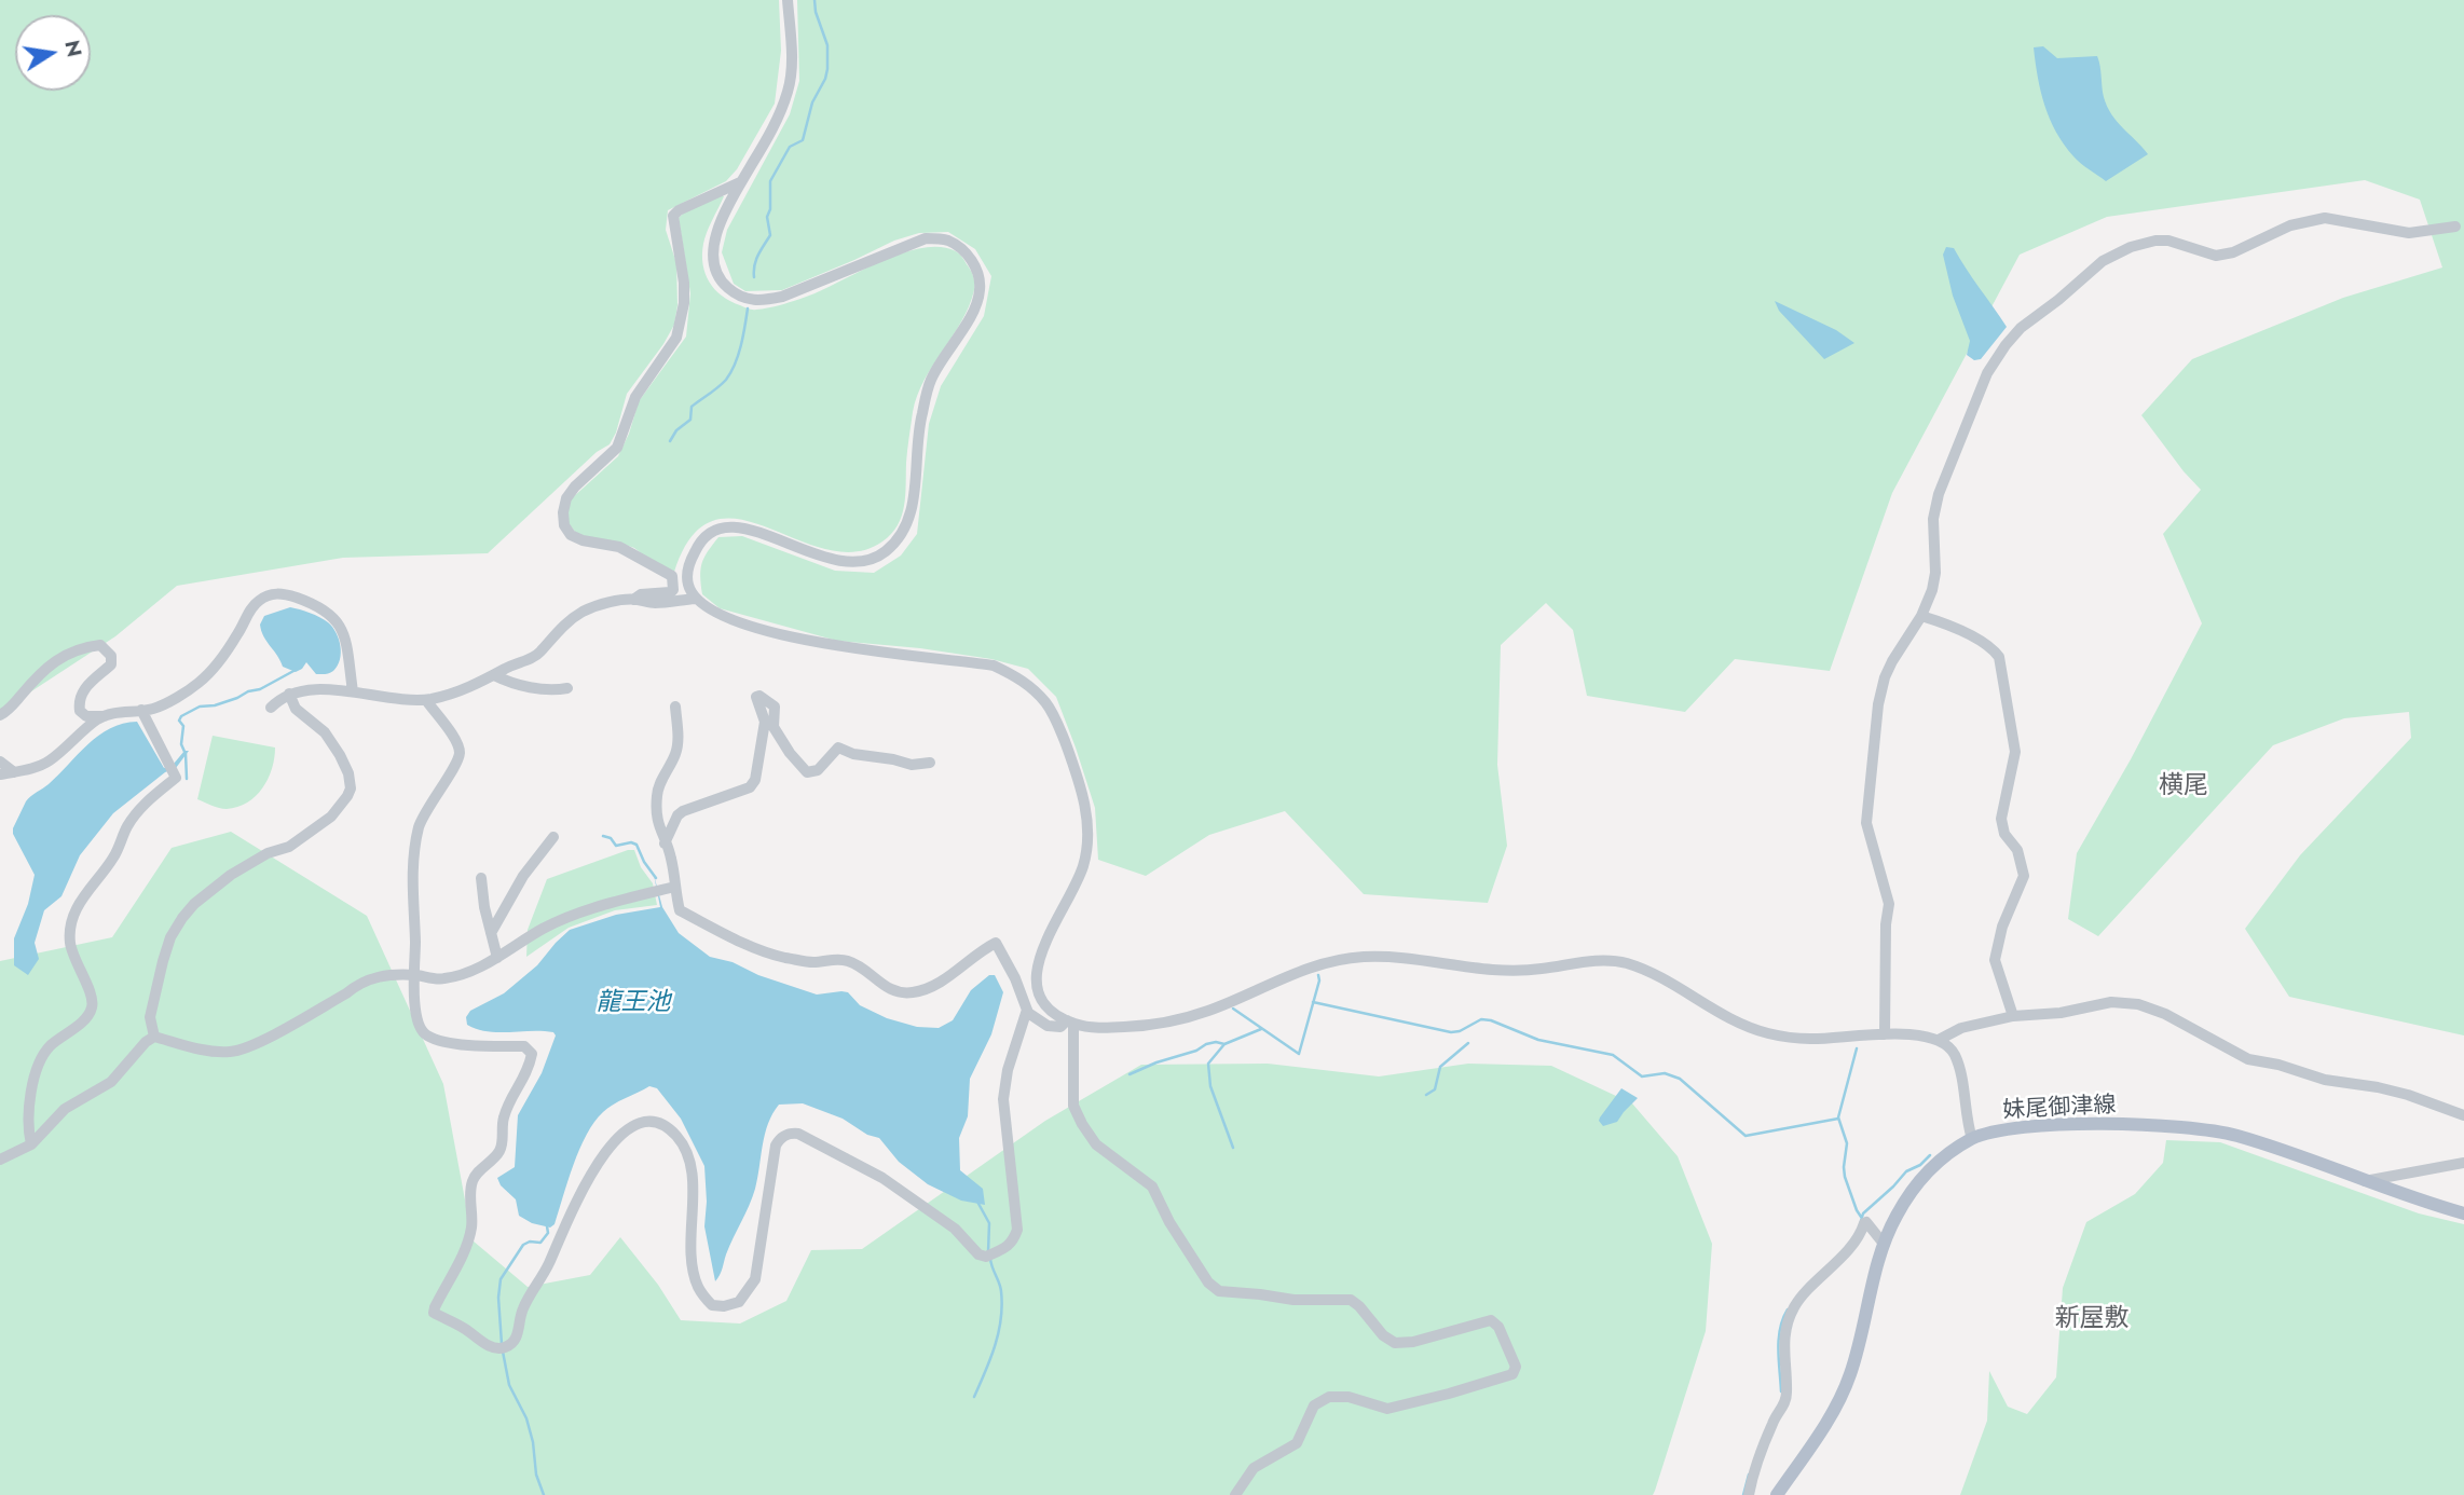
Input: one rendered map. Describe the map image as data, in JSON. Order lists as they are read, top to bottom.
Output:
{
  "streets": {
    "main road": ["妹尾御津線"]
  },
  "districts": ["横尾", "新屋敷"],
  "water": ["龍王池"],
  "north": "right"
}
